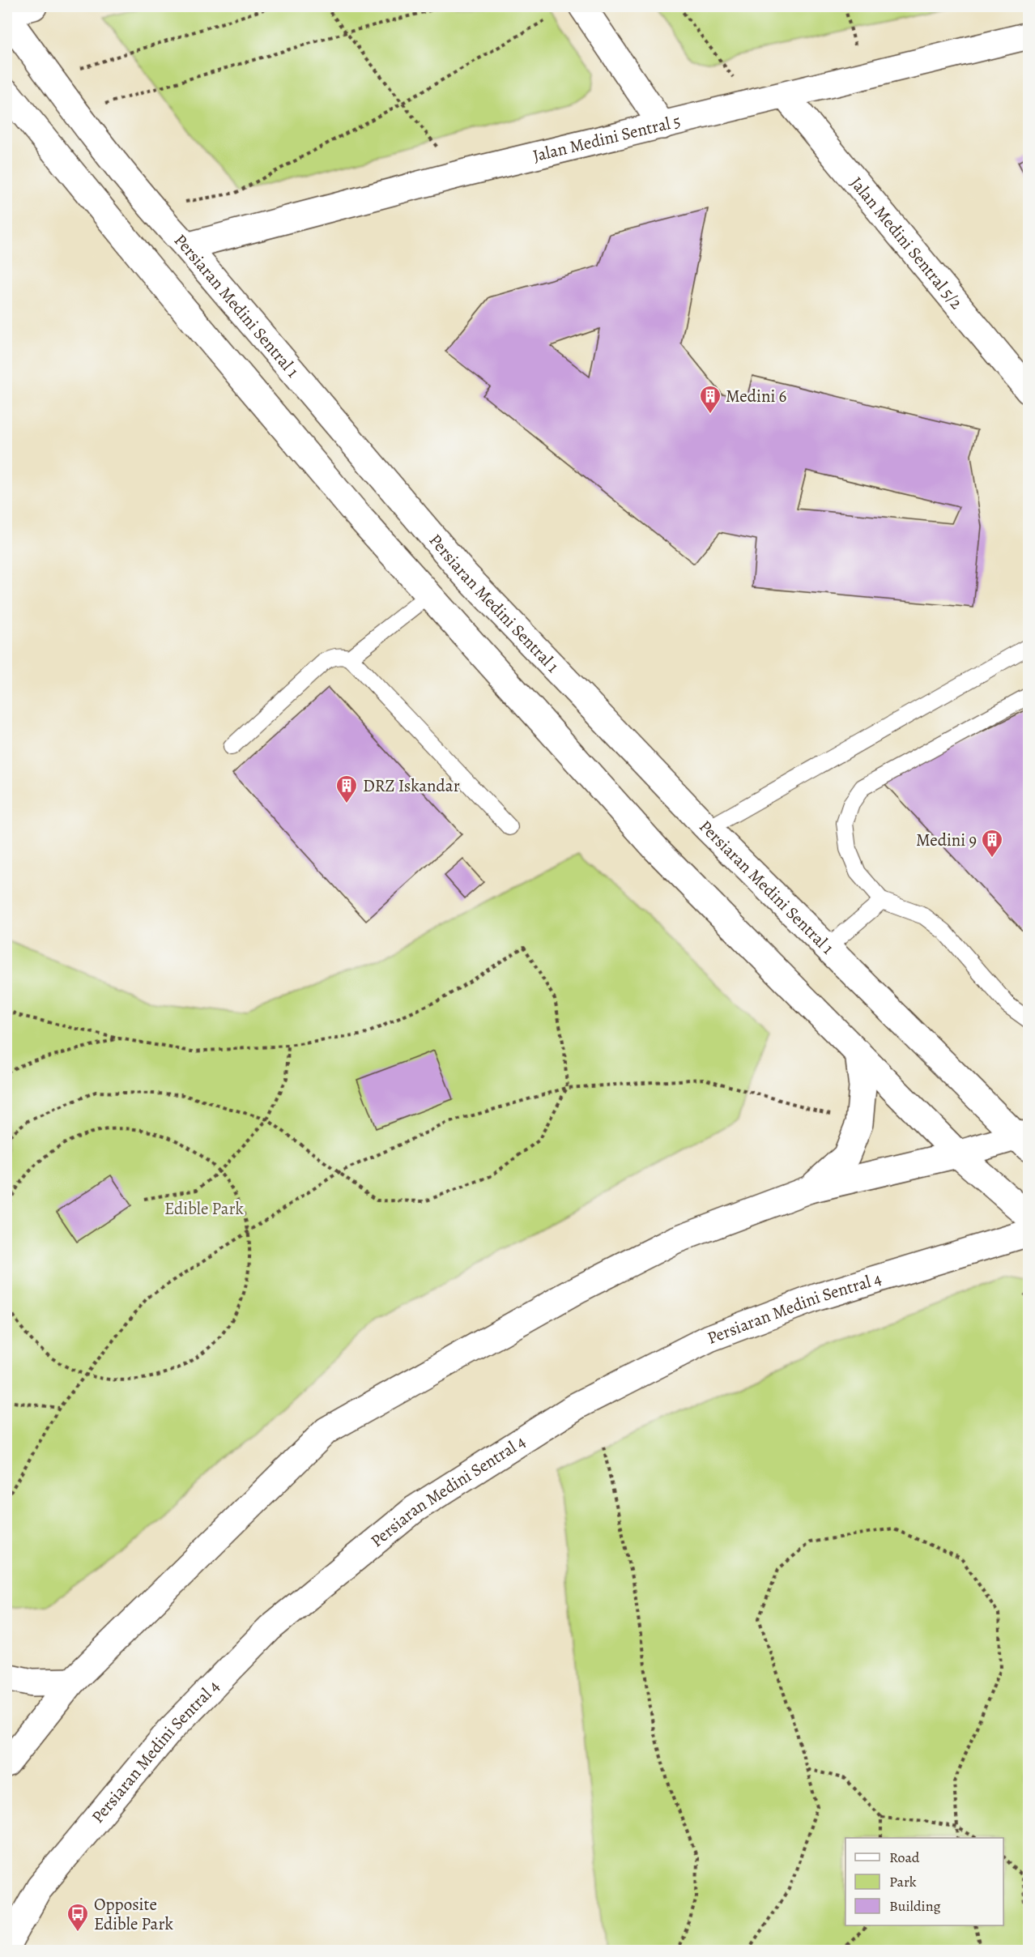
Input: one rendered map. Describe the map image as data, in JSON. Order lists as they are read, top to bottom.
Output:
{
  "streets": {
    "street": [
      "Jalan Medini Sentral 5",
      "Jalan Medini Sentral 5/2",
      "Persiaran Medini Sentral 1",
      "Persiaran Medini Sentral 4"
    ]
  },
  "crossings": [
    ["Jalan Medini Sentral 5", "Jalan Medini Sentral 5/2"],
    ["Jalan Medini Sentral 5", "Persiaran Medini Sentral 1"]
  ],
  "parks": ["Edible Park"],
  "places": {
    "building": ["Medini 6", "DRZ Iskandar", "Medini 9"],
    "bus stop": ["Opposite Edible Park"]
  },
  "legend": ["Road", "Park", "Building"]
}
